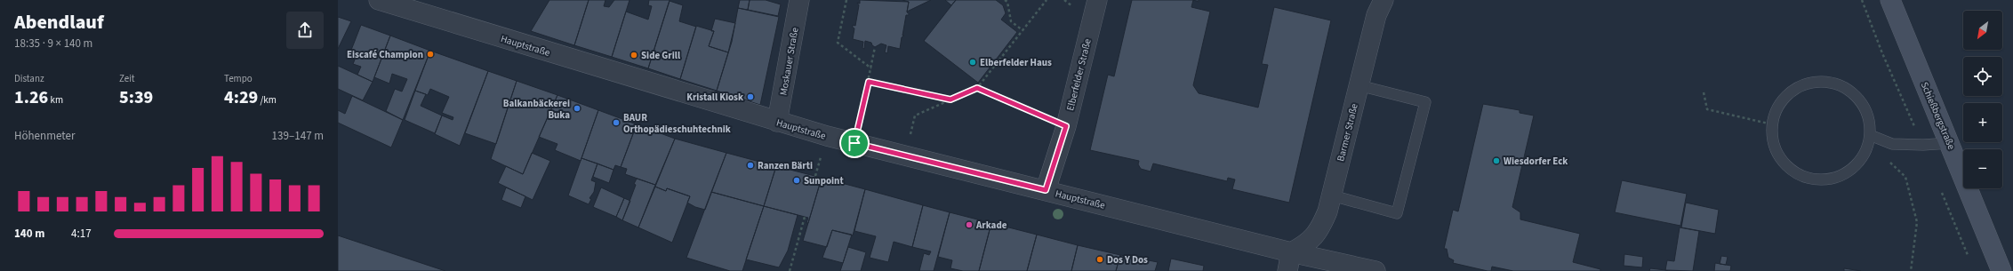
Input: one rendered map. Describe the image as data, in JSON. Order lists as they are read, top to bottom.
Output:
{
  "streets": {
    "main road": ["Schießbergstraße"],
    "street": [
      "Hauptstraße",
      "Moskauer Straße",
      "Elberfelder Straße",
      "Barmer Straße"
    ]
  },
  "crossings": [
    ["Hauptstraße", "Moskauer Straße"],
    ["Hauptstraße", "Elberfelder Straße"],
    ["Hauptstraße", "Barmer Straße"]
  ],
  "places": [
    "Eiscafé Champion",
    "Side Grill",
    "Elberfelder Haus",
    "Kristall Kiosk",
    "Balkanbäckerei Buka",
    "BAUR Orthopädieschuhtechnik",
    "Wiesdorfer Eck",
    "Ranzen Bärti",
    "Sunpoint",
    "Arkade",
    "Dos Y Dos"
  ],
  "north": "bottom left",
  "page": {
    "heading": ["Abendlauf", "18:35 · 9 × 140 m"],
    "map_buttons": ["+", "−"],
    "stats": [
      ["Distanz", "1.26 km"],
      ["Zeit", "5:39"],
      ["Tempo", "4:29 /km"]
    ],
    "chart": ["Höhenmeter", "139–147 m"],
    "list": [
      {
        "name": "140 m",
        "note": "4:17"
      }
    ]
  }
}
